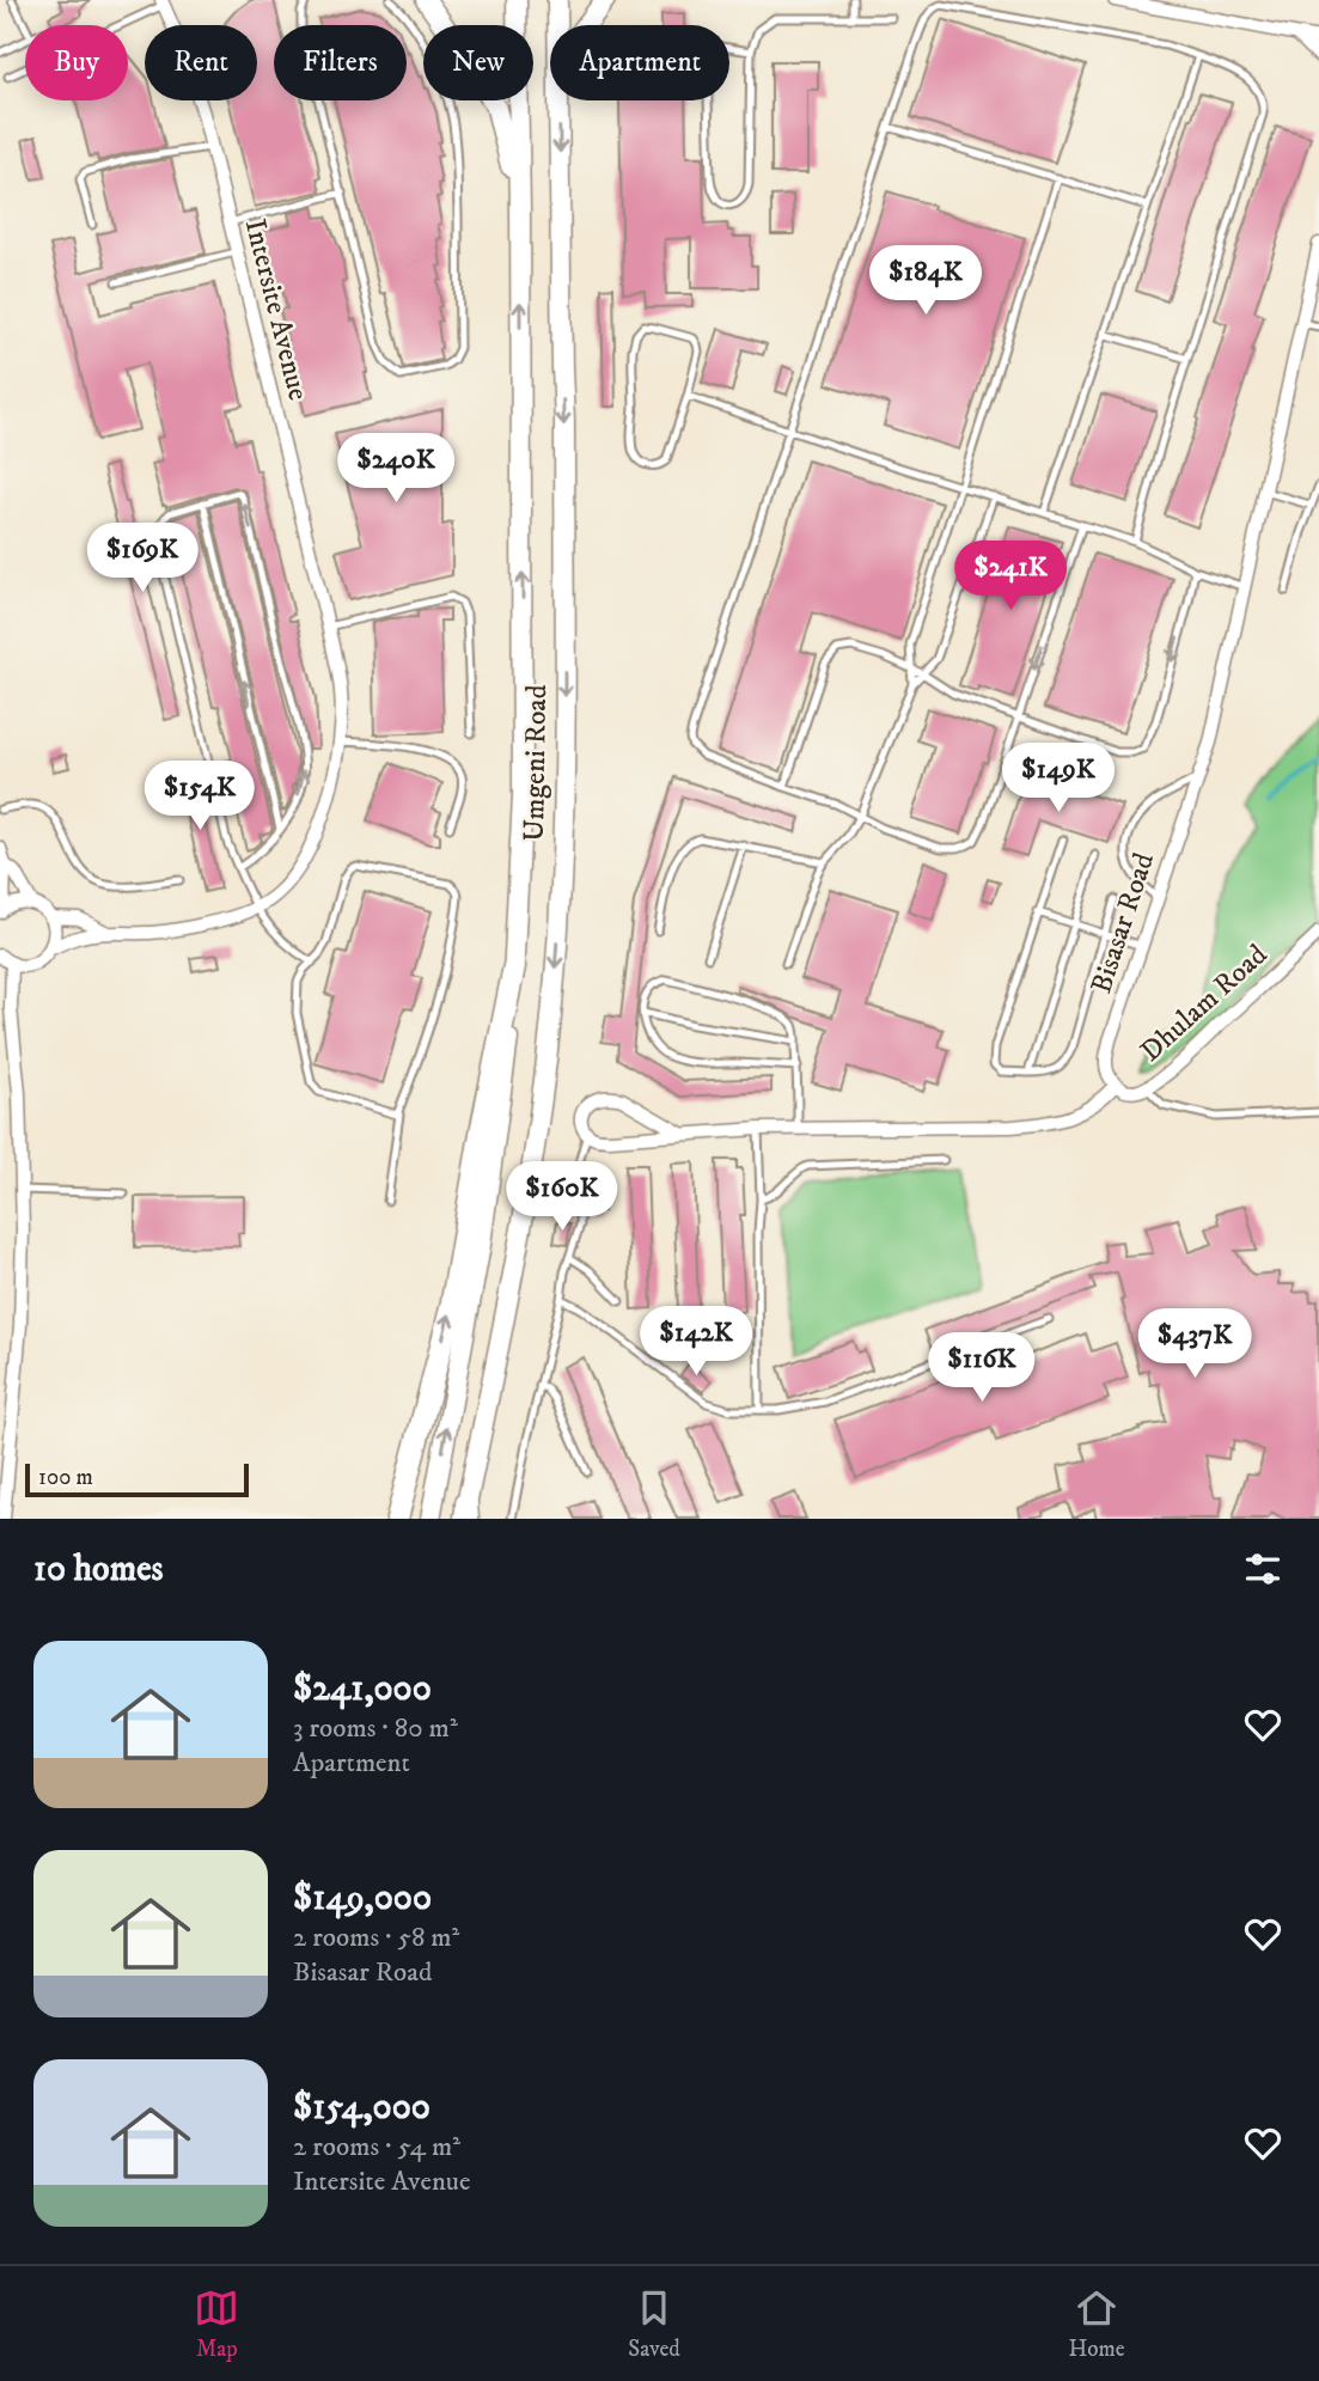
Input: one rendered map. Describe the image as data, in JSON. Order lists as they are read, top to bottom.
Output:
{
  "streets": {
    "highway": ["Umgeni Road"],
    "street": ["Intersite Avenue", "Bisasar Road", "Dhulam Road"]
  },
  "crossings": [
    ["Bisasar Road", "Dhulam Road"]
  ],
  "scale_bar": "100 m",
  "page": {
    "chip": [
      "Buy",
      "Rent",
      "Filters",
      "New",
      "Apartment"
    ],
    "price": [
      "$184K",
      "$240K",
      "$169K",
      "$241K",
      "$149K",
      "$154K",
      "$160K",
      "$142K",
      "$437K",
      "$116K"
    ],
    "scale": "100 m",
    "heading": "10 homes",
    "list": [
      {
        "name": "$241,000",
        "note": "3 rooms · 80 m² · Apartment"
      },
      {
        "name": "$149,000",
        "note": "2 rooms · 58 m² · Bisasar Road"
      },
      {
        "name": "$154,000",
        "note": "2 rooms · 54 m² · Intersite Avenue"
      }
    ],
    "tabs": ["Map", "Saved", "Home"]
  }
}
